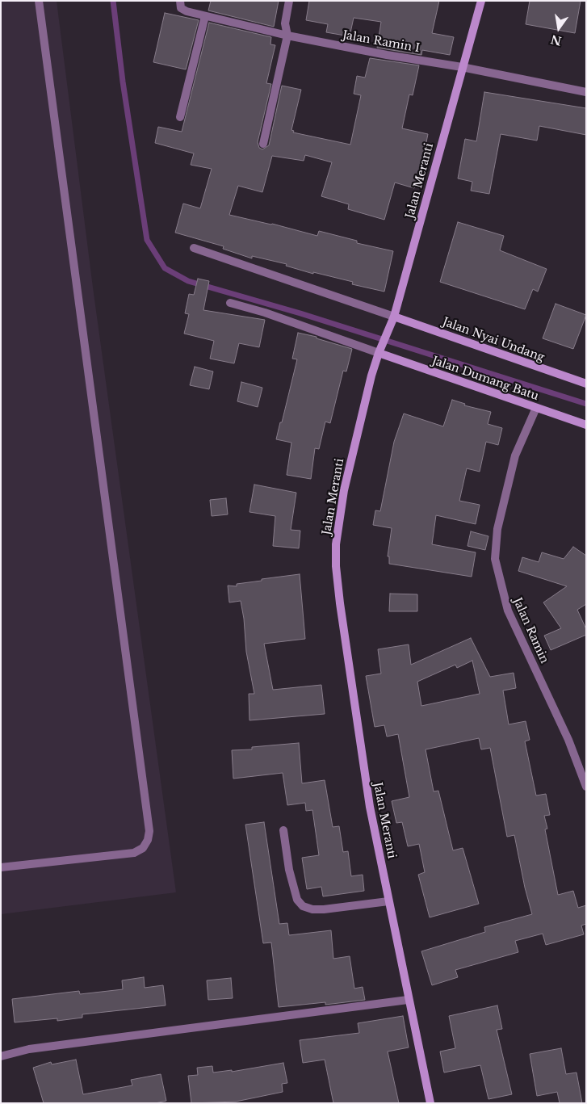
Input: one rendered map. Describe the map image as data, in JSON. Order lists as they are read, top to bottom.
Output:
{
  "streets": {
    "street": [
      "Jalan Ramin I",
      "Jalan Meranti",
      "Jalan Nyai Undang",
      "Jalan Dumang Batu",
      "Jalan Ramin"
    ]
  },
  "crossings": [
    ["Jalan Ramin I", "Jalan Meranti"],
    ["Jalan Meranti", "Jalan Nyai Undang"],
    ["Jalan Meranti", "Jalan Dumang Batu"],
    ["Jalan Dumang Batu", "Jalan Ramin"]
  ],
  "north": "bottom"
}
